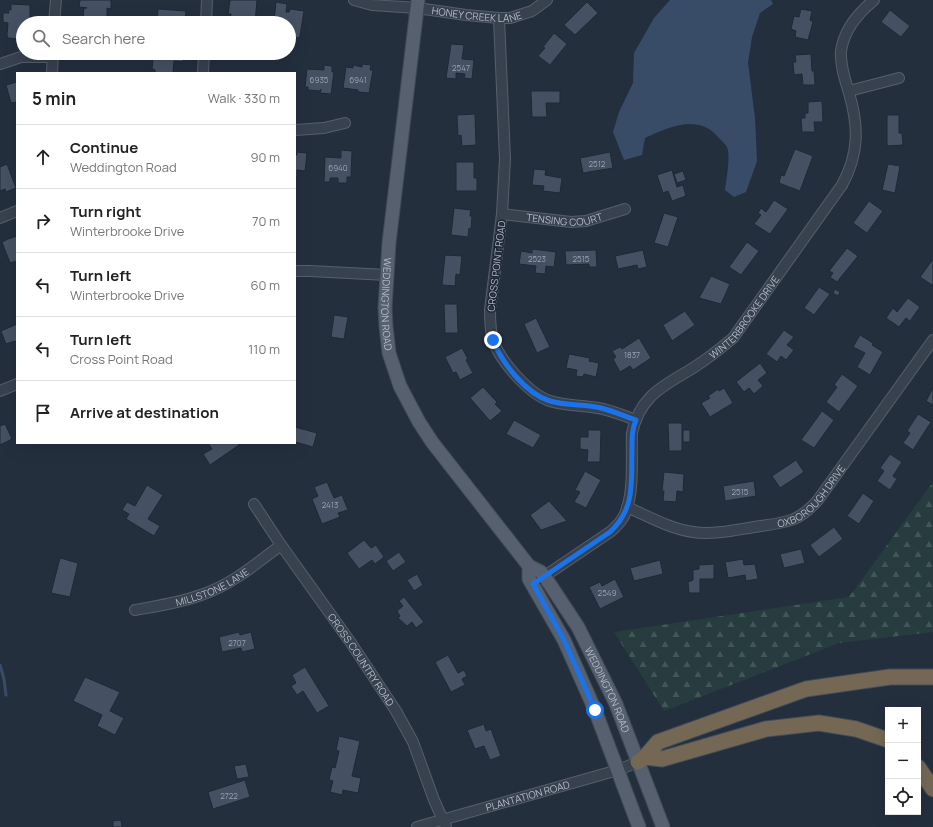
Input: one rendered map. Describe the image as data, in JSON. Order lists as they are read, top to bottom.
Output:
{
  "streets": {
    "main road": ["WEDDINGTON ROAD"],
    "street": [
      "HONEY CREEK LANE",
      "TENSING COURT",
      "CROSS POINT ROAD",
      "WINTERBROOKE DRIVE",
      "OXBOROUGH DRIVE",
      "MILLSTONE LANE",
      "CROSS COUNTRY ROAD",
      "PLANTATION ROAD"
    ]
  },
  "crossings": [
    ["HONEY CREEK LANE", "CROSS POINT ROAD"],
    ["HONEY CREEK LANE", "WEDDINGTON ROAD"],
    ["TENSING COURT", "CROSS POINT ROAD"],
    ["CROSS POINT ROAD", "WINTERBROOKE DRIVE"],
    ["WEDDINGTON ROAD", "WINTERBROOKE DRIVE"],
    ["WEDDINGTON ROAD", "PLANTATION ROAD"],
    ["WINTERBROOKE DRIVE", "OXBOROUGH DRIVE"],
    ["MILLSTONE LANE", "CROSS COUNTRY ROAD"],
    ["CROSS COUNTRY ROAD", "PLANTATION ROAD"]
  ],
  "house_numbers": [
    "2547",
    "6935",
    "6941",
    "2512",
    "6940",
    "2523",
    "2515",
    "1837",
    "2515",
    "2413",
    "2549",
    "2707",
    "2722"
  ],
  "page": {
    "search": "Search here",
    "heading": ["5 min", "Walk · 330 m"],
    "list": [
      ["Continue", "Weddington Road", "90 m"],
      ["Turn right", "Winterbrooke Drive", "70 m"],
      ["Turn left", "Winterbrooke Drive", "60 m"],
      ["Turn left", "Cross Point Road", "110 m"],
      "Arrive at destination"
    ],
    "map_buttons": ["+", "−"]
  }
}
